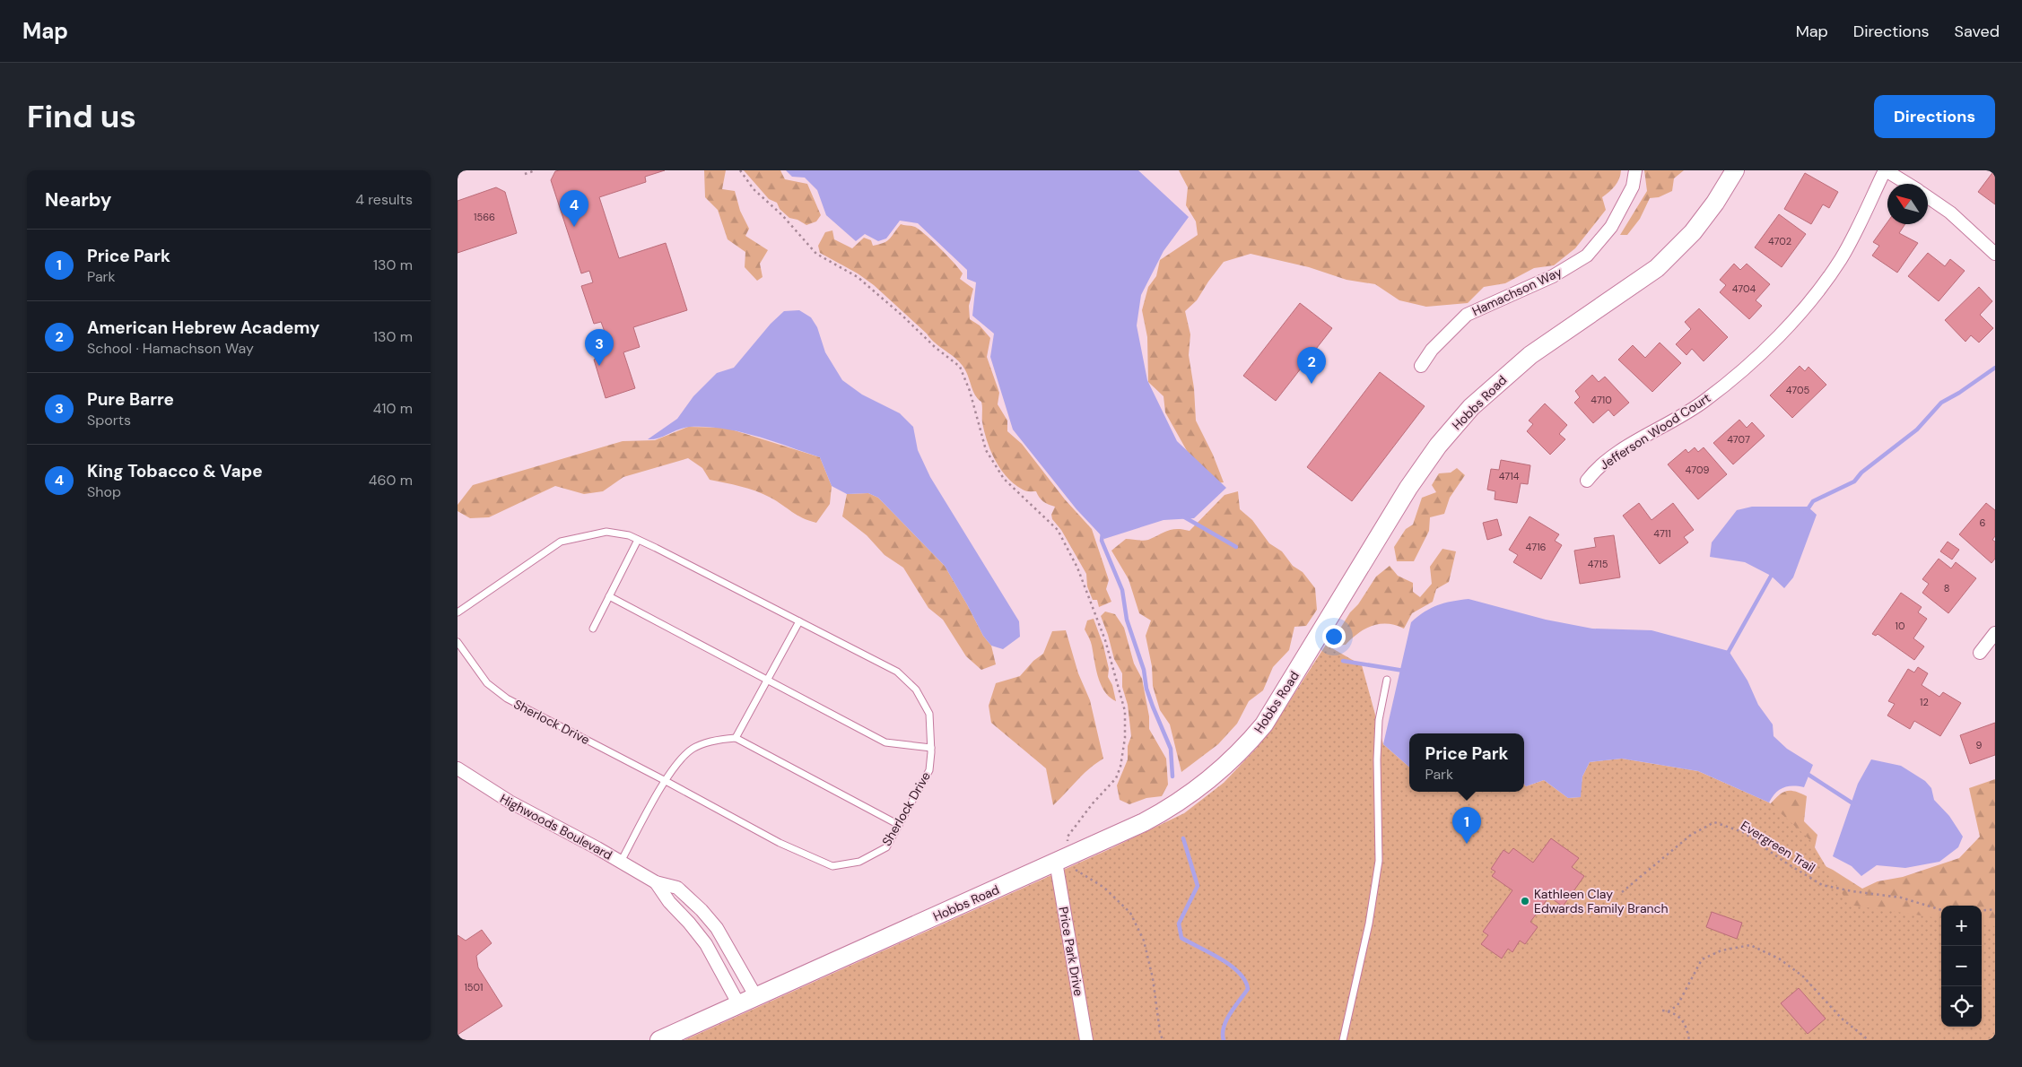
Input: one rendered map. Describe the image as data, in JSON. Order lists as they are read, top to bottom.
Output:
{
  "streets": {
    "street": [
      "Hamachson Way",
      "Hobbs Road",
      "Jefferson Wood Court",
      "Highwoods Boulevard",
      "Price Park Drive"
    ],
    "lane": ["Sherlock Drive"],
    "path": ["Evergreen Trail"]
  },
  "crossings": [
    ["Hobbs Road", "Highwoods Boulevard"],
    ["Hobbs Road", "Price Park Drive"]
  ],
  "places": ["Kathleen Clay Edwards Family Branch"],
  "house_numbers": [
    "1566",
    "4702",
    "4704",
    "4705",
    "4710",
    "4707",
    "4709",
    "4714",
    "6",
    "4711",
    "4716",
    "4715",
    "8",
    "10",
    "12",
    "9",
    "1501"
  ],
  "north": "top left",
  "page": {
    "header": "Map",
    "nav": ["Map", "Directions", "Saved"],
    "buttons": "Directions",
    "title": "Find us",
    "heading": ["Nearby", "4 results"],
    "pins": [
      "4",
      "3",
      "2",
      "1"
    ],
    "list": [
      {
        "mark": "1",
        "name": "Price Park",
        "note": "Park",
        "value": "130 m"
      },
      {
        "mark": "2",
        "name": "American Hebrew Academy",
        "note": "School · Hamachson Way",
        "value": "130 m"
      },
      {
        "mark": "3",
        "name": "Pure Barre",
        "note": "Sports",
        "value": "410 m"
      },
      {
        "mark": "4",
        "name": "King Tobacco & Vape",
        "note": "Shop",
        "value": "460 m"
      }
    ],
    "popup": ["Price Park", "Park"],
    "map_buttons": ["+", "−"]
  }
}
